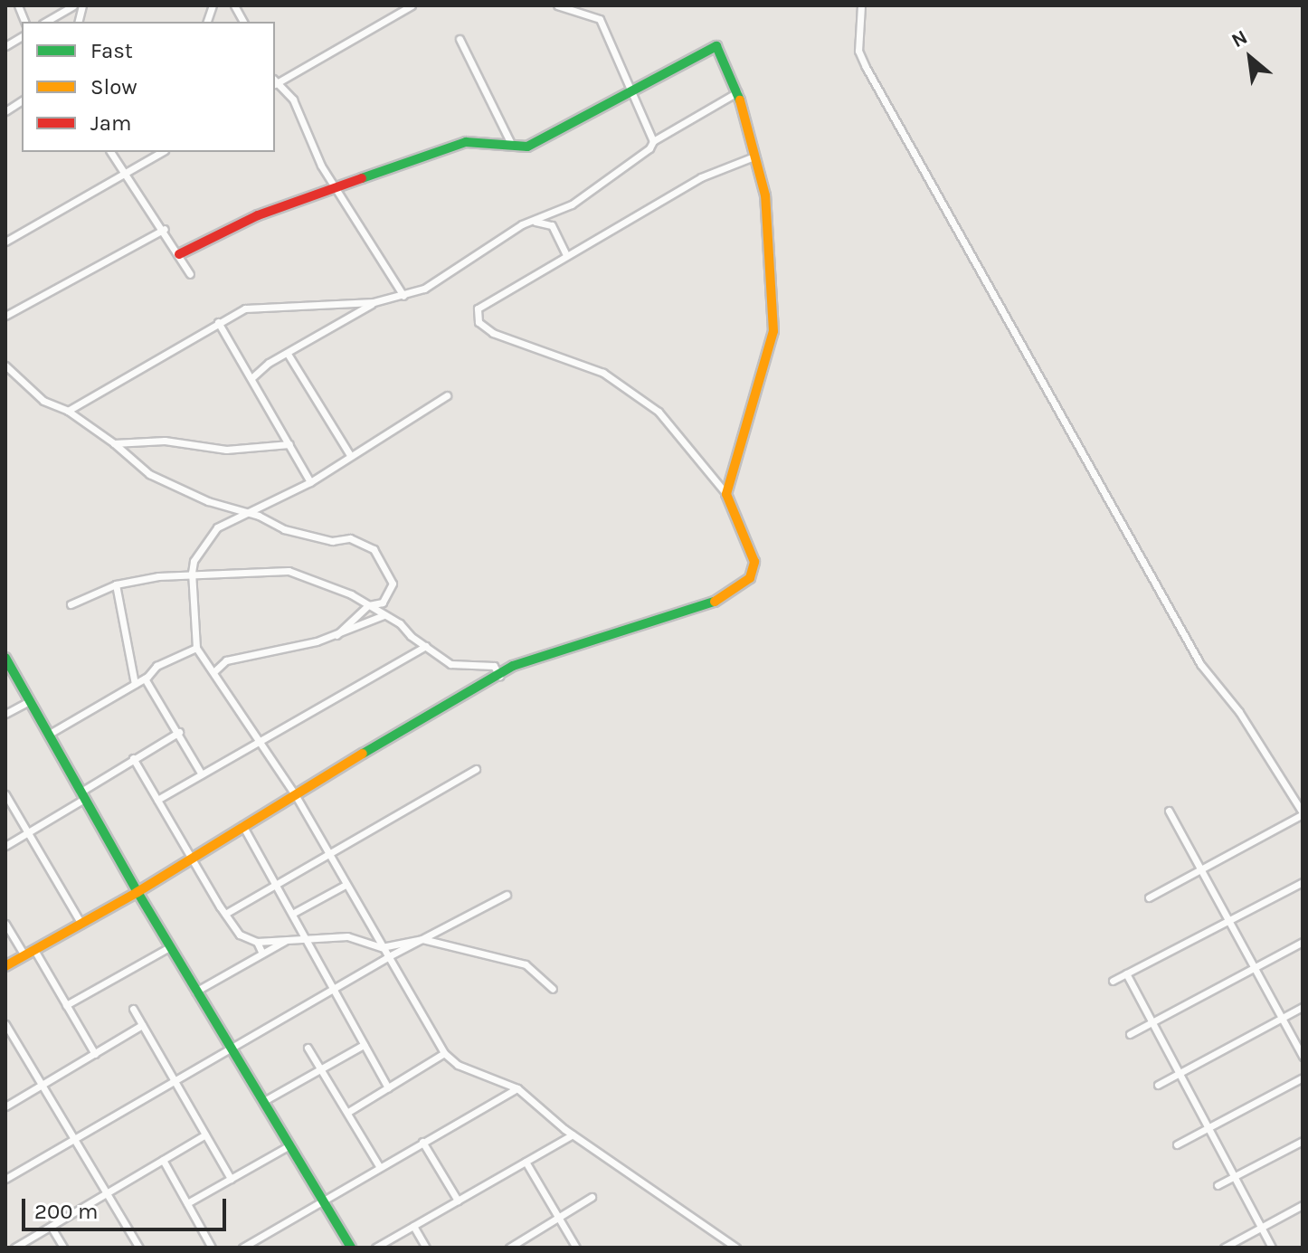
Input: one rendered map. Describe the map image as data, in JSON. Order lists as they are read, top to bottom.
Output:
{
  "legend": ["Fast", "Slow", "Jam"],
  "scale_bar": "200 m",
  "north": "top left"
}
